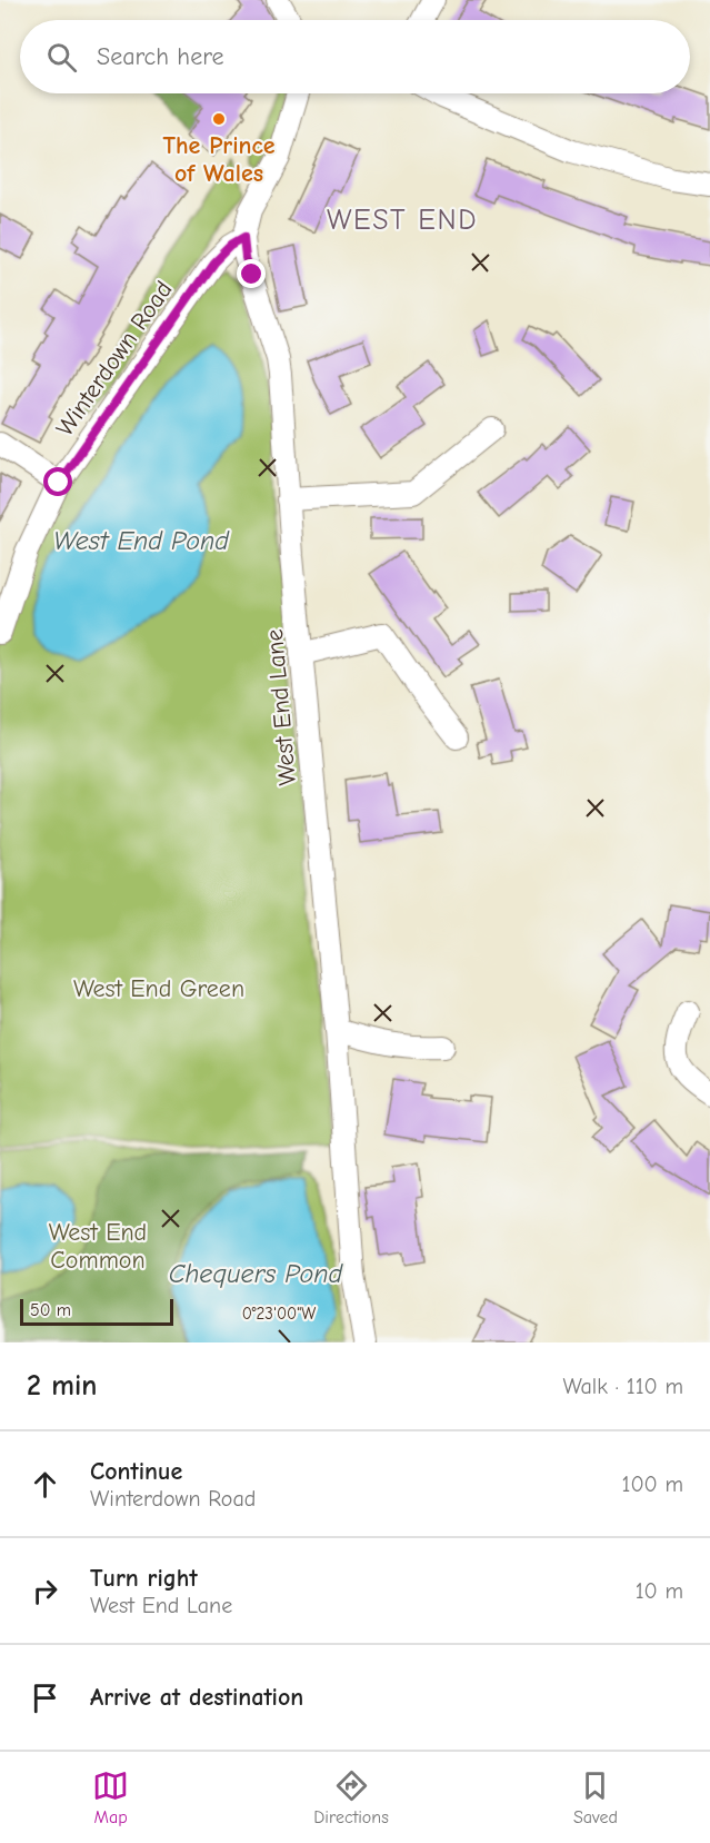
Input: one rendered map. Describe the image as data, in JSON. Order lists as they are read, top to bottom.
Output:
{
  "streets": {
    "street": ["Winterdown Road", "West End Lane"]
  },
  "crossings": [
    ["Winterdown Road", "West End Lane"]
  ],
  "districts": ["WEST END"],
  "water": ["West End Pond", "Chequers Pond"],
  "parks": ["West End Green", "West End Common"],
  "places": ["The Prince of Wales"],
  "scale_bar": "50 m",
  "page": {
    "search": "Search here",
    "scale": "50 m",
    "heading": ["2 min", "Walk · 110 m"],
    "list": [
      ["Continue", "Winterdown Road", "100 m"],
      ["Turn right", "West End Lane", "10 m"],
      "Arrive at destination"
    ],
    "nav": ["Map", "Directions", "Saved"]
  },
  "coordinates": ["0°23'00\"W"]
}
